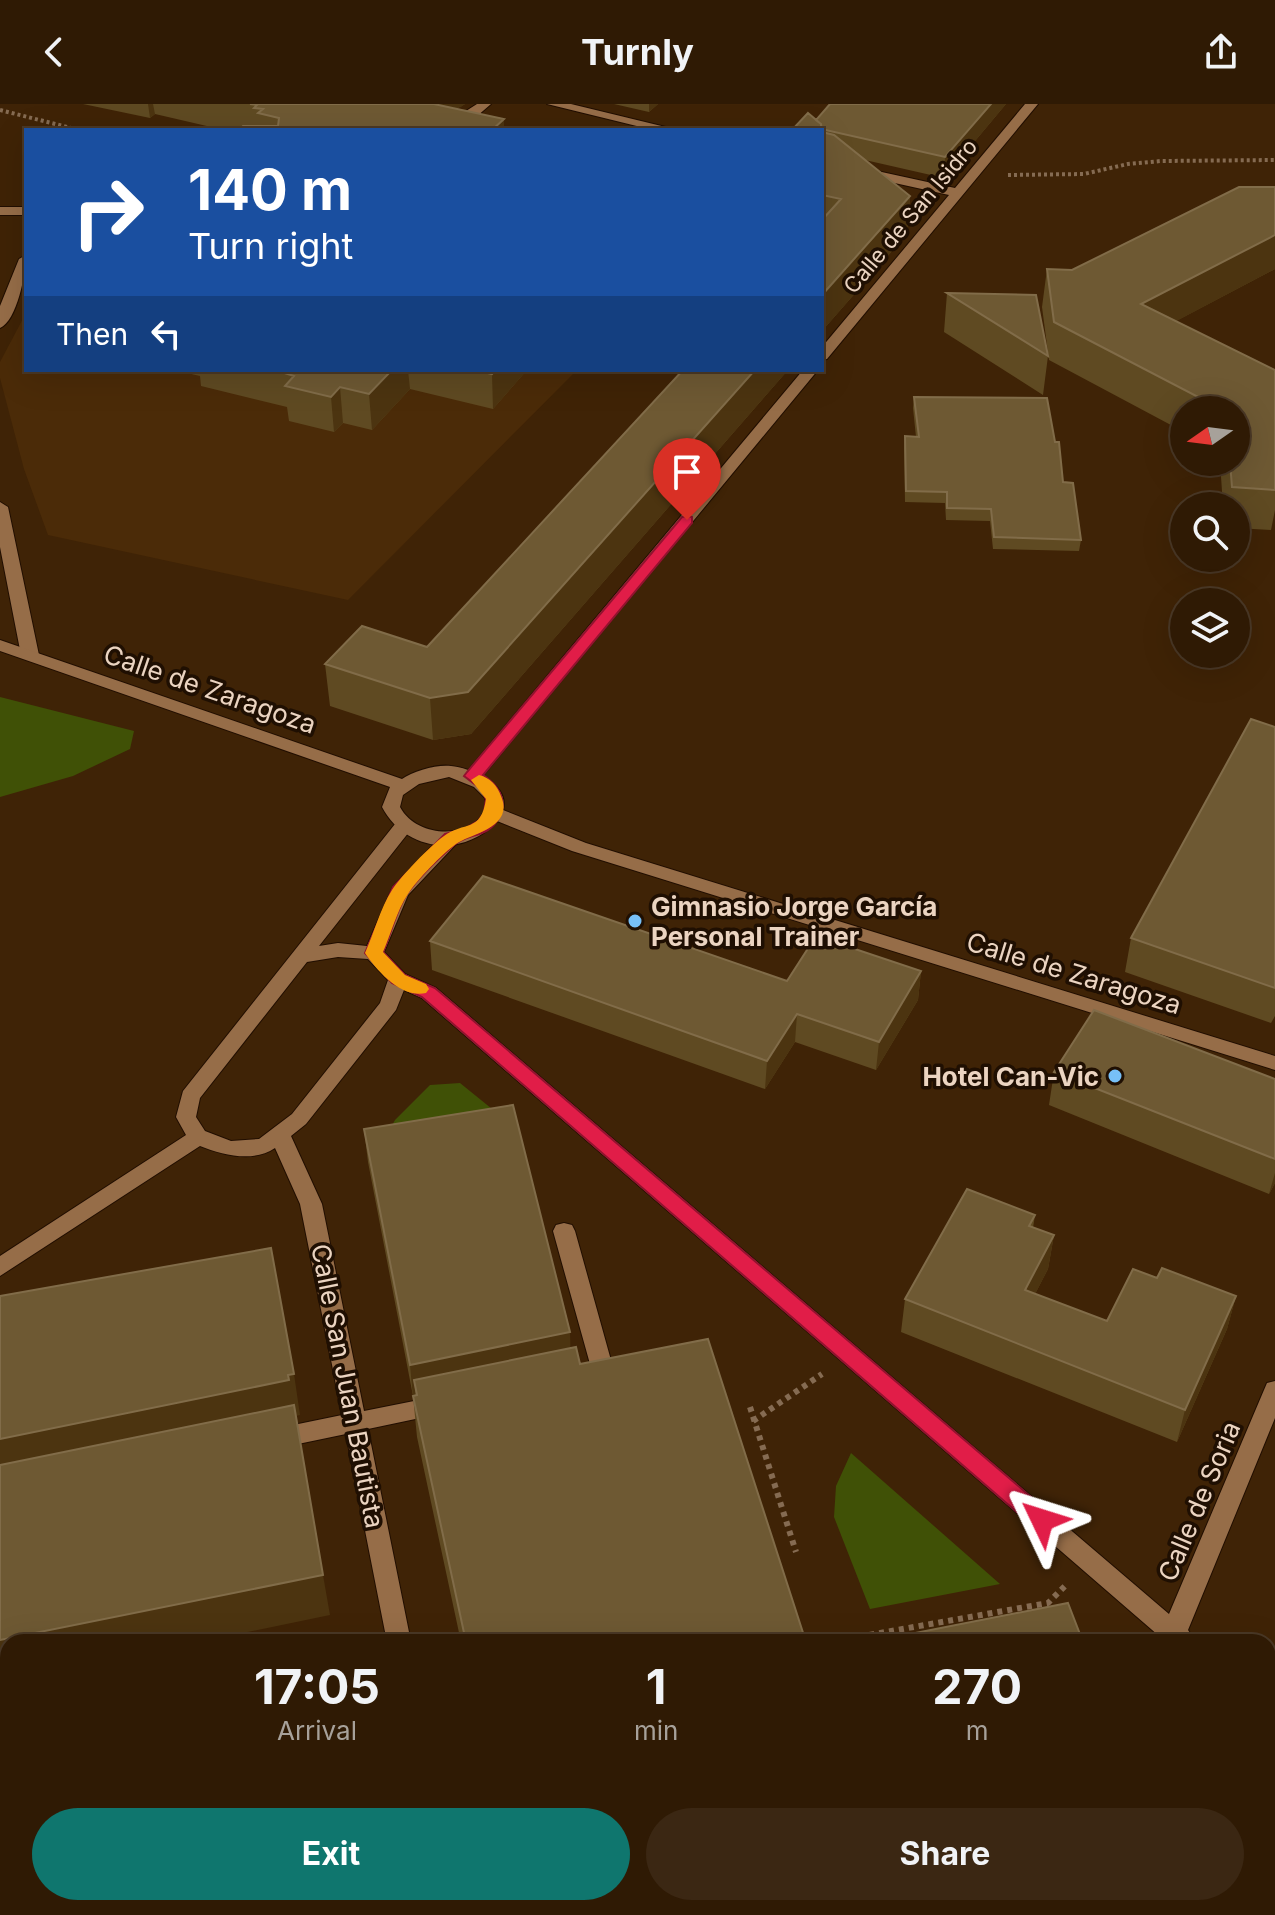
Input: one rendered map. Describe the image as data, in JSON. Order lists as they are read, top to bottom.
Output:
{
  "streets": {
    "street": [
      "Calle de San Isidro",
      "Calle de Zaragoza",
      "Calle San Juan Bautista",
      "Calle de Soria"
    ]
  },
  "places": ["Gimnasio Jorge García Personal Trainer", "Hotel Can-Vic"],
  "north": "left",
  "page": {
    "header": "Turnly",
    "turn": ["140 m", "Turn right"],
    "then": "Then",
    "eta": [
      "17:05",
      "Arrival",
      "1",
      "min",
      "270",
      "m"
    ],
    "buttons": ["Exit", "Share"]
  }
}
